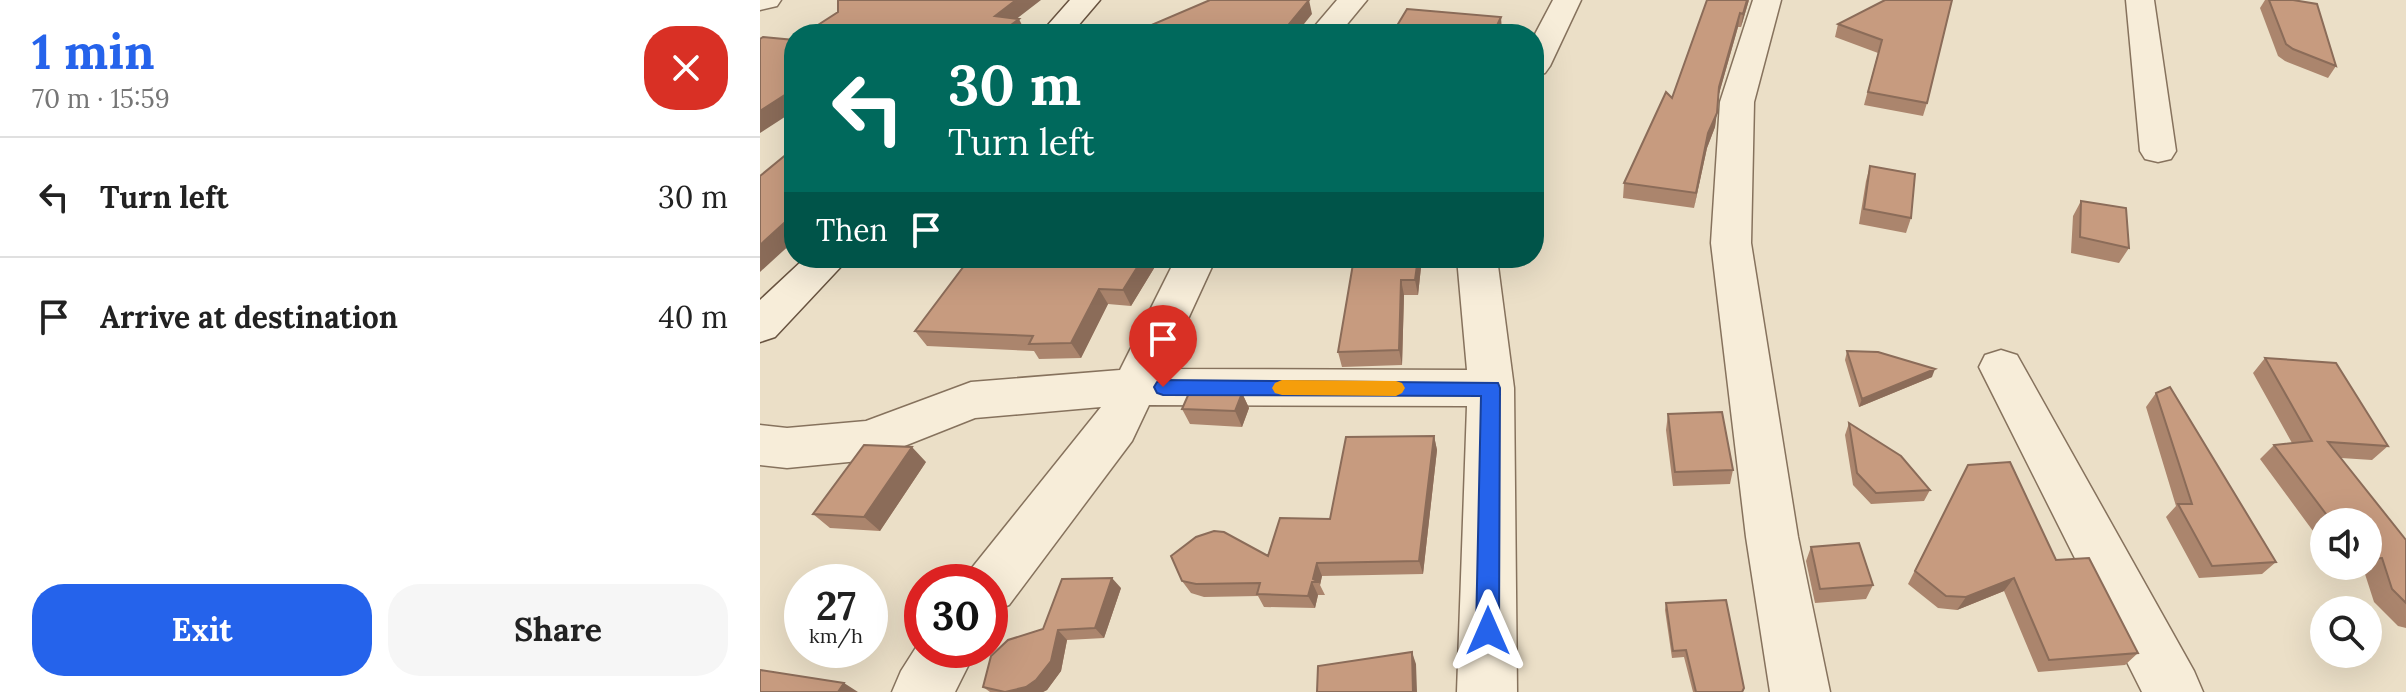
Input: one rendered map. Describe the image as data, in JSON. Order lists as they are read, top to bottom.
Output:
{
  "page": {
    "heading": ["1 min", "70 m · 15:59"],
    "turn": ["30 m", "Turn left"],
    "list": [
      {
        "name": "Turn left",
        "value": "30 m"
      },
      {
        "name": "Arrive at destination",
        "value": "40 m"
      }
    ],
    "then": "Then",
    "speed": "27 km/h",
    "limit": "30",
    "buttons": ["Exit", "Share"]
  }
}
